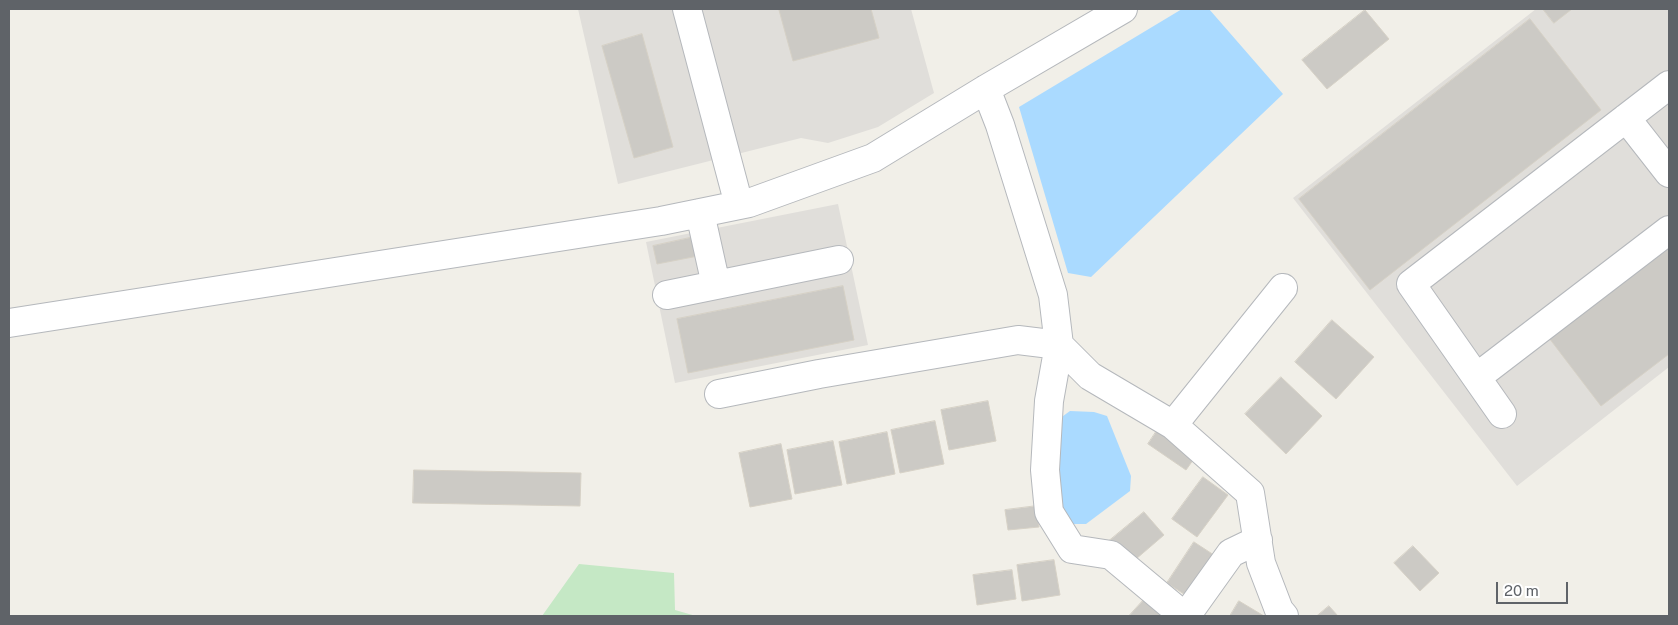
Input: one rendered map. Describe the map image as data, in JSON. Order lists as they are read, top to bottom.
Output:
{
  "scale_bar": "20 m"
}
